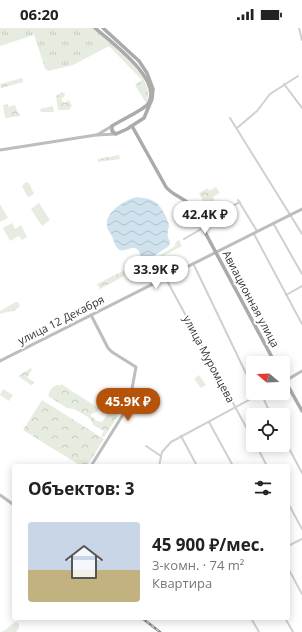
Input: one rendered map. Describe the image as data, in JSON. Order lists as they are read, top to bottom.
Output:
{
  "streets": {
    "main road": ["Авиационная улица", "улица 12 Декабря"],
    "street": ["улица Муромцева"]
  },
  "crossings": [
    ["Авиационная улица", "улица 12 Декабря"],
    ["улица 12 Декабря", "улица Муромцева"]
  ],
  "north": "left",
  "page": {
    "status": "06:20",
    "price": ["42.4K ₽", "33.9K ₽", "45.9K ₽"],
    "heading": "Объектов: 3",
    "list": [
      {
        "name": "45 900 ₽/мес.",
        "note": "3-комн. · 74 m² · Квартира"
      }
    ]
  }
}
